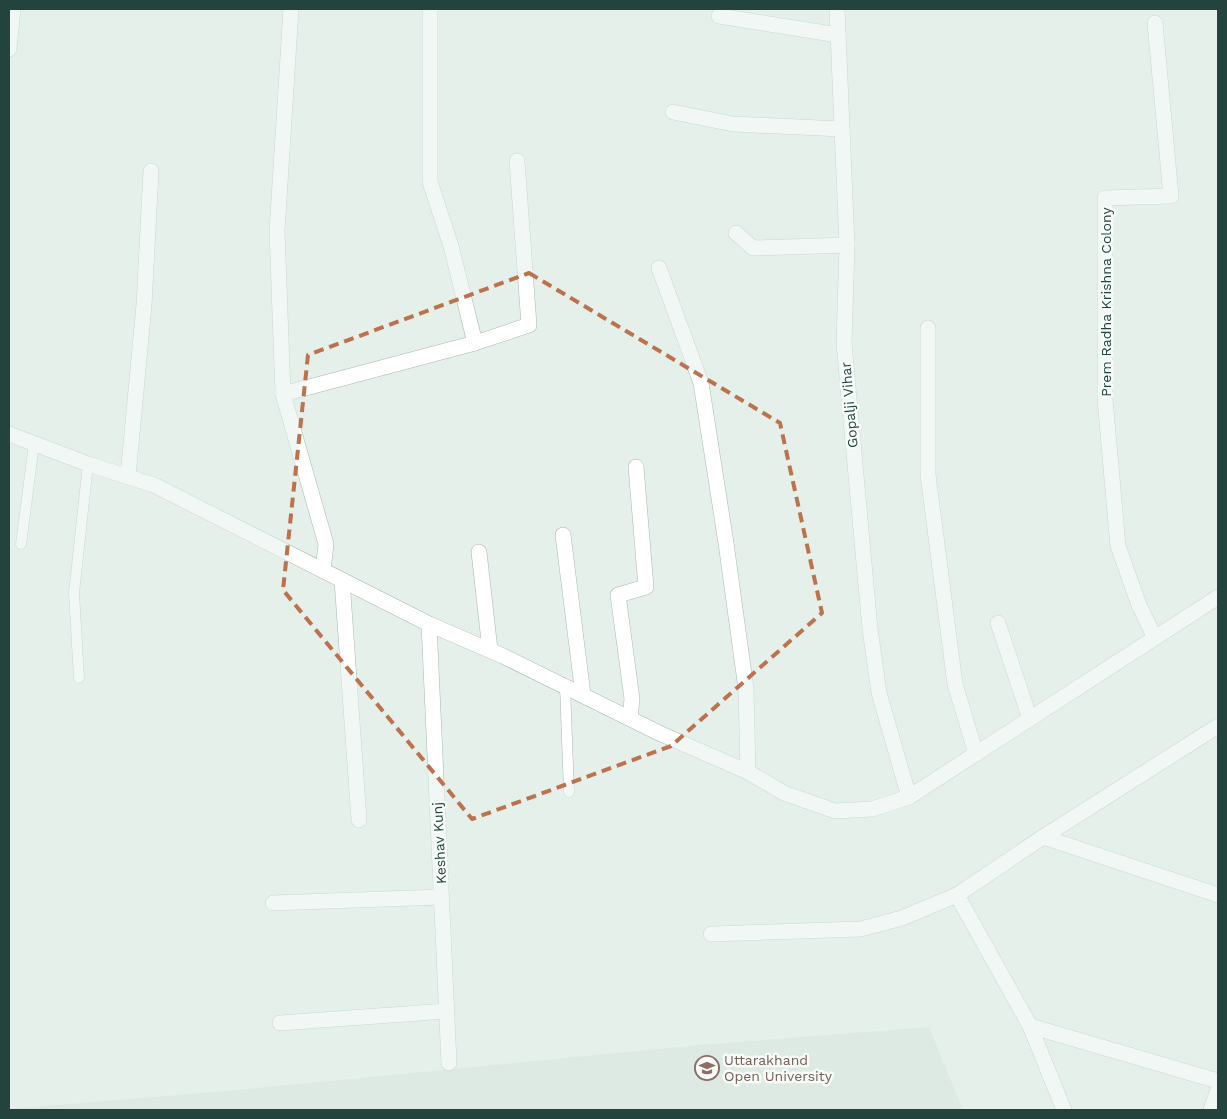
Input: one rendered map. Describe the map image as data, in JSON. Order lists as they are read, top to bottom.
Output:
{
  "streets": {
    "street": ["Prem Radha Krishna Colony", "Gopalji Vihar", "Keshav Kunj"]
  },
  "places": {
    "school or university": ["Uttarakhand Open University"]
  }
}
